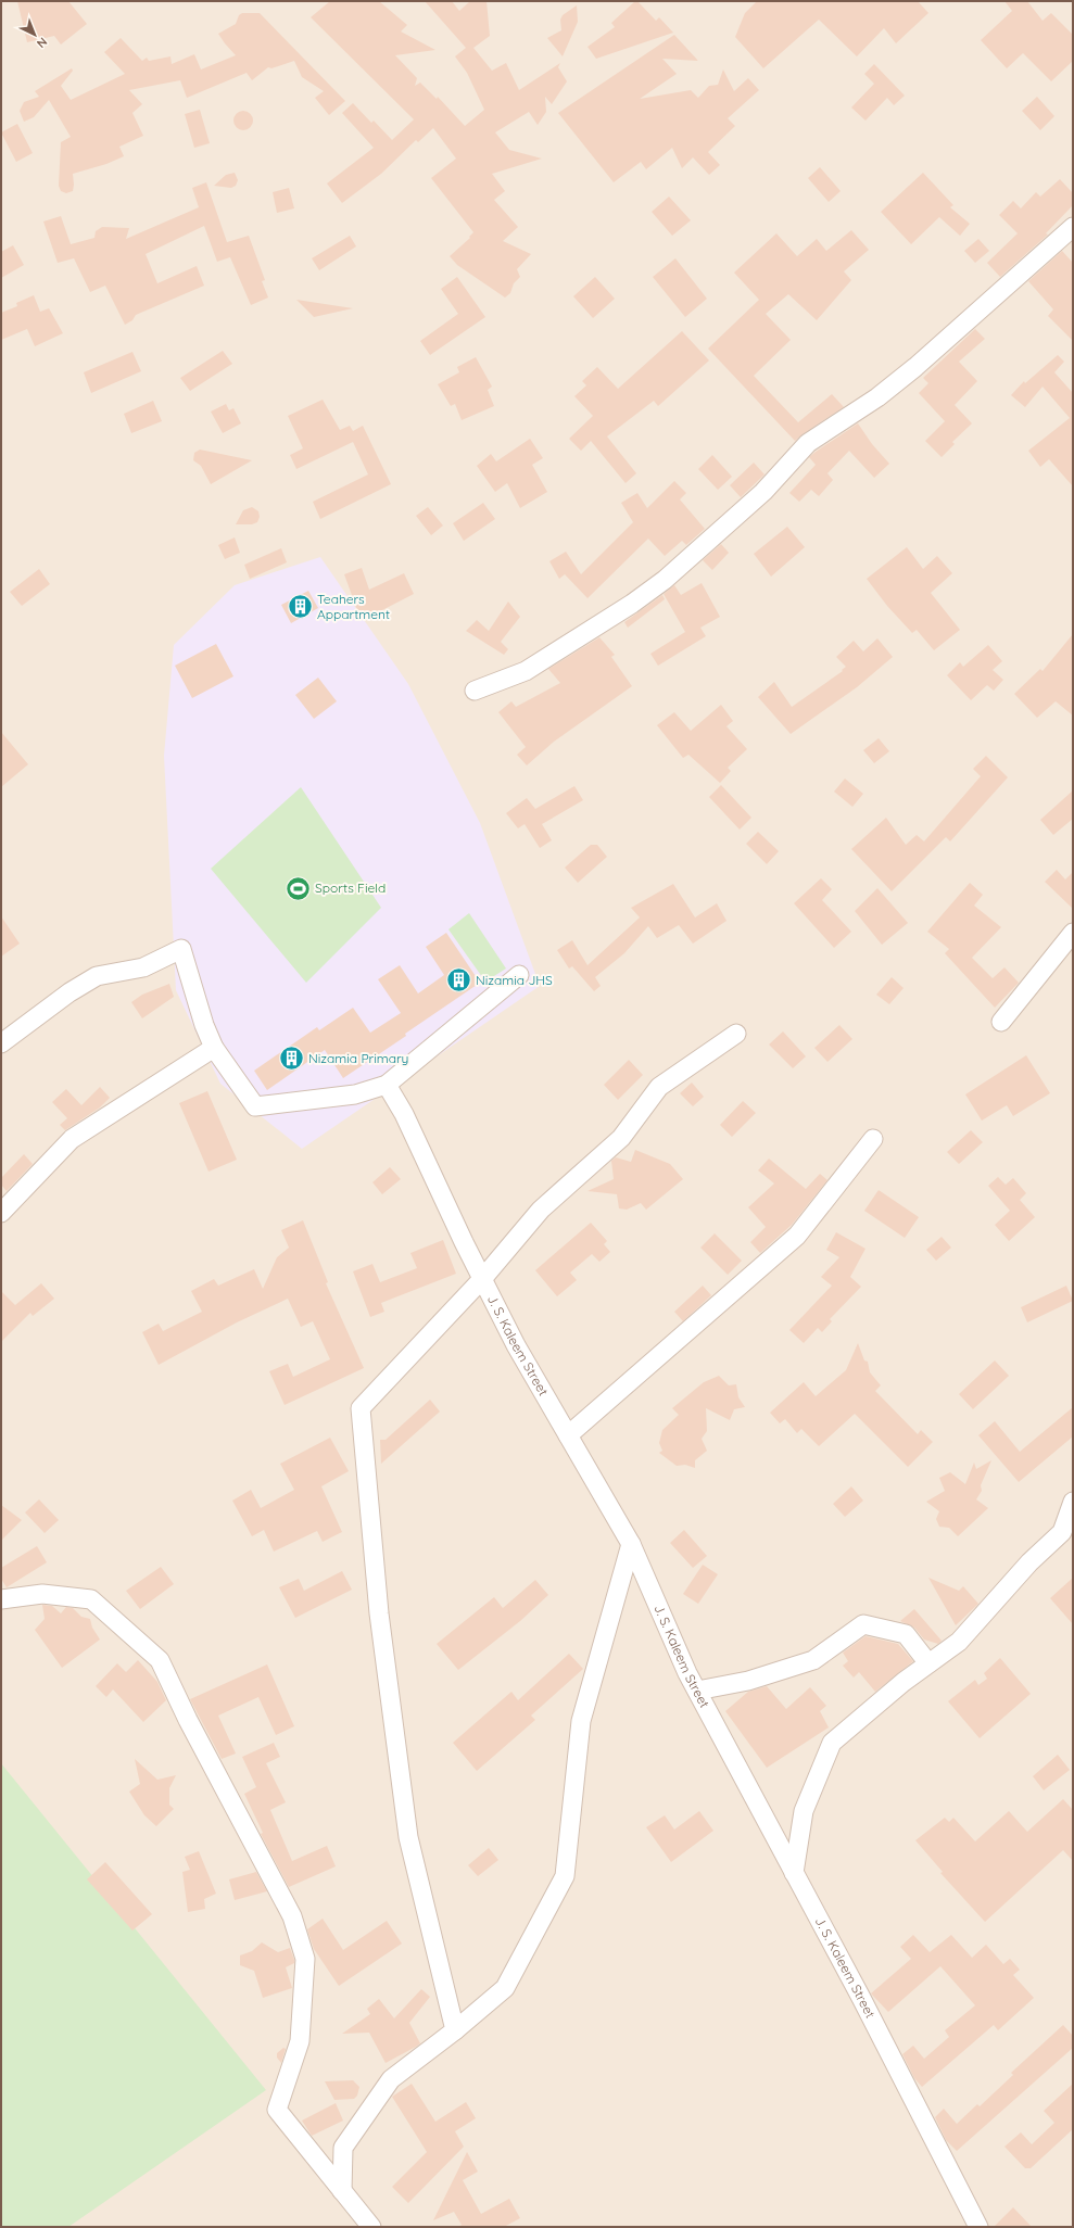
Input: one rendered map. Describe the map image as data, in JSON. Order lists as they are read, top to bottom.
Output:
{
  "streets": {
    "street": ["J. S. Kaleem Street"]
  },
  "places": {
    "building": ["Teahers Appartment", "Nizamia JHS", "Nizamia Primary"],
    "sports": ["Sports Field"]
  },
  "north": "bottom right"
}
